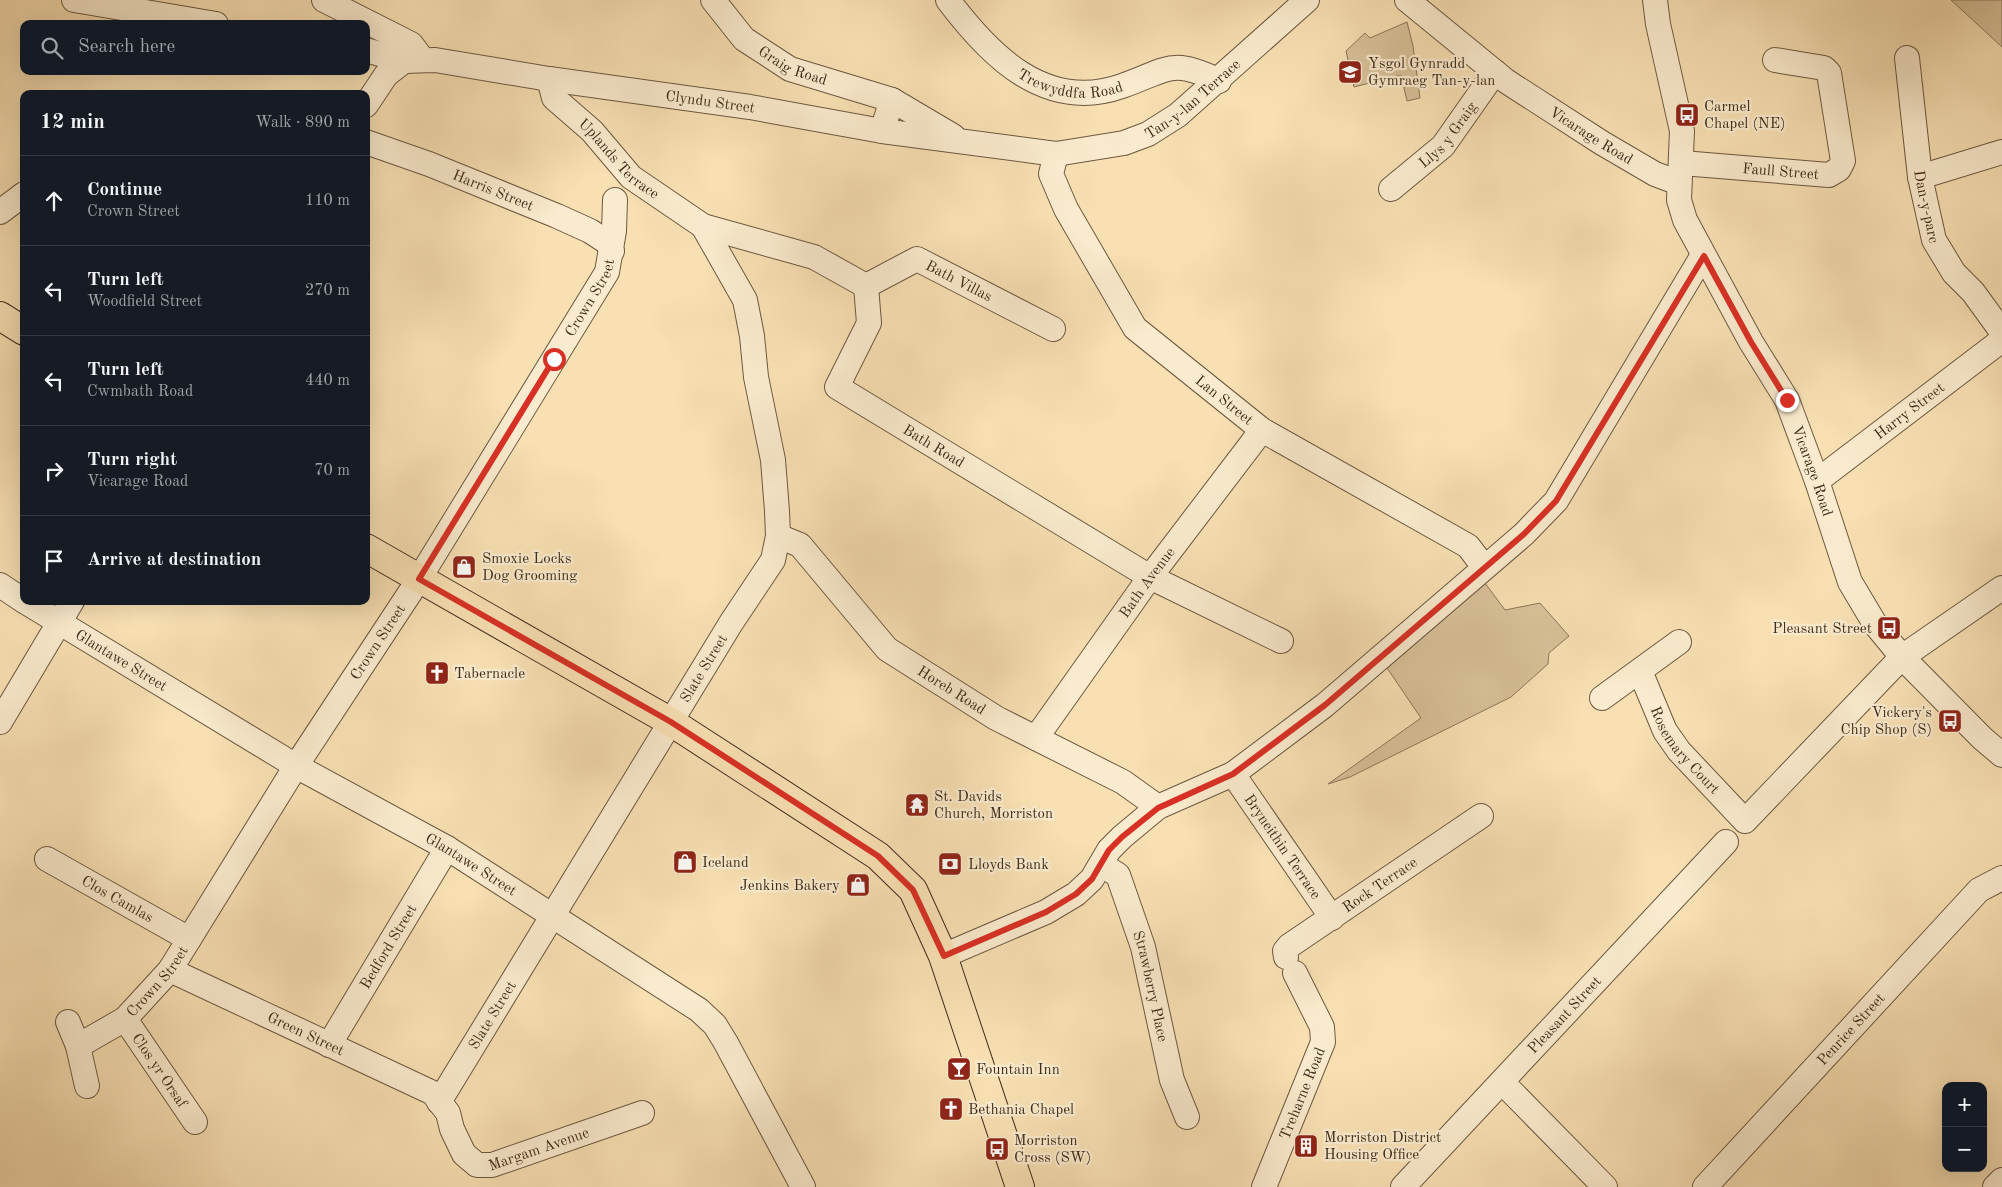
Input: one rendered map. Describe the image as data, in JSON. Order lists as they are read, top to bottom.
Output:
{
  "streets": {
    "street": [
      "Graig Road",
      "Trewyddfa Road",
      "Tan-y-lan Terrace",
      "Clyndu Street",
      "Llys y Graig",
      "Vicarage Road",
      "Uplands Terrace",
      "Faull Street",
      "Harris Street",
      "Dan-y-parc",
      "Bath Villas",
      "Crown Street",
      "Lan Street",
      "Harry Street",
      "Bath Road",
      "Bath Avenue",
      "Glantawe Street",
      "Slate Street",
      "Horeb Road",
      "Rosemary Court",
      "Bryneithin Terrace",
      "Rock Terrace",
      "Clos Camlas",
      "Bedford Street",
      "Strawberry Place",
      "Pleasant Street",
      "Penrice Street",
      "Green Street",
      "Clos yr Orsaf",
      "Treharne Road",
      "Margam Avenue"
    ]
  },
  "crossings": [
    ["Graig Road", "Clyndu Street"],
    ["Trewyddfa Road", "Tan-y-lan Terrace"],
    ["Tan-y-lan Terrace", "Clyndu Street"],
    ["Tan-y-lan Terrace", "Lan Street"],
    ["Clyndu Street", "Uplands Terrace"],
    ["Clyndu Street", "Lan Street"],
    ["Llys y Graig", "Vicarage Road"],
    ["Vicarage Road", "Faull Street"],
    ["Vicarage Road", "Harry Street"],
    ["Vicarage Road", "Rosemary Court"],
    ["Uplands Terrace", "Slate Street"],
    ["Harris Street", "Crown Street"],
    ["Bath Villas", "Bath Road"],
    ["Crown Street", "Glantawe Street"],
    ["Crown Street", "Clos Camlas"],
    ["Crown Street", "Green Street"],
    ["Crown Street", "Clos yr Orsaf"],
    ["Lan Street", "Bath Avenue"],
    ["Bath Road", "Bath Avenue"],
    ["Bath Avenue", "Horeb Road"],
    ["Glantawe Street", "Slate Street"],
    ["Glantawe Street", "Bedford Street"],
    ["Slate Street", "Horeb Road"],
    ["Slate Street", "Green Street"],
    ["Slate Street", "Margam Avenue"],
    ["Bryneithin Terrace", "Rock Terrace"],
    ["Rock Terrace", "Treharne Road"],
    ["Bedford Street", "Green Street"],
    ["Green Street", "Margam Avenue"]
  ],
  "places": {
    "school or university": ["Ysgol Gynradd Gymraeg Tan-y-lan"],
    "bus stop": [
      "Carmel Chapel (NE)",
      "Pleasant Street",
      "Vickery's Chip Shop (S)",
      "Morriston Cross (SW)"
    ],
    "shop": ["Smoxie Locks Dog Grooming", "Iceland", "Jenkins Bakery"],
    "church": ["Tabernacle", "Bethania Chapel"],
    "temple": ["St. Davids Church, Morriston"],
    "bank": ["Lloyds Bank"],
    "bar": ["Fountain Inn"],
    "building": ["Morriston District Housing Office"]
  },
  "page": {
    "search": "Search here",
    "heading": ["12 min", "Walk · 890 m"],
    "list": [
      ["Continue", "Crown Street", "110 m"],
      ["Turn left", "Woodfield Street", "270 m"],
      ["Turn left", "Cwmbath Road", "440 m"],
      ["Turn right", "Vicarage Road", "70 m"],
      "Arrive at destination"
    ],
    "map_buttons": ["+", "−"]
  }
}
